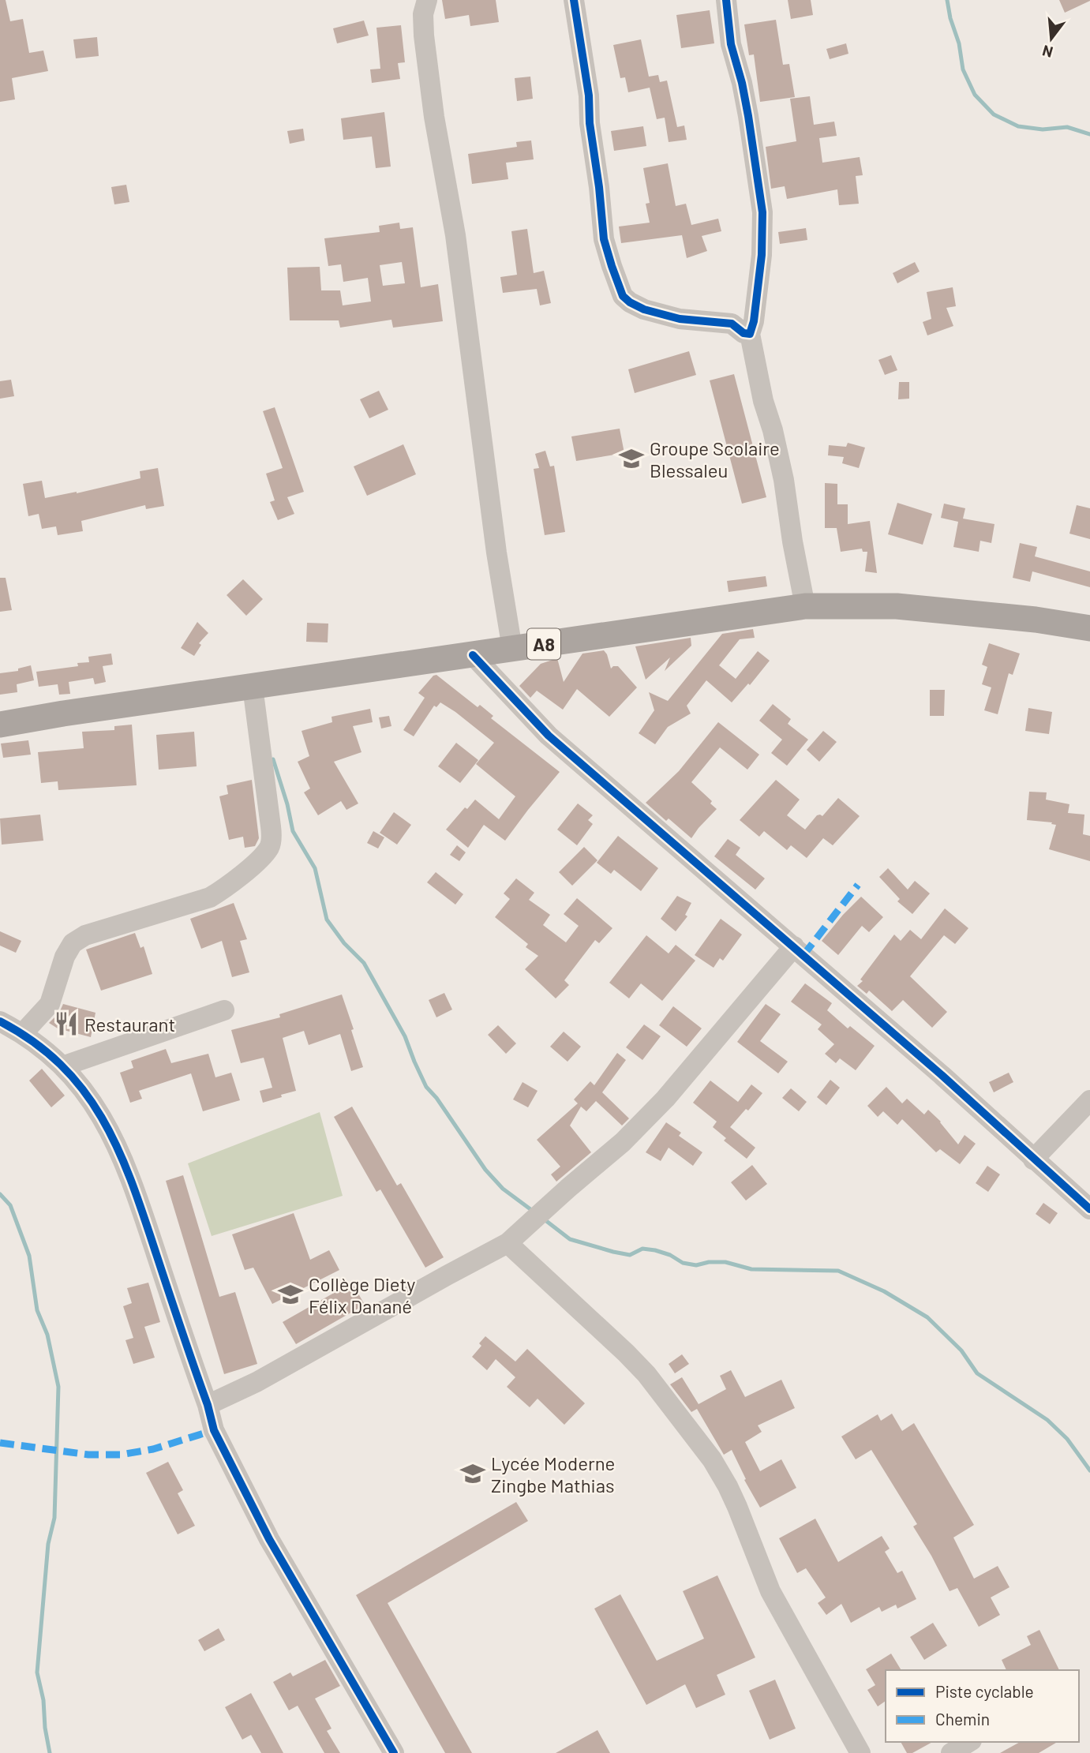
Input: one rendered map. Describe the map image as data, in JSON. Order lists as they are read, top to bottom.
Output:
{
  "streets": {
    "main road": ["A8"]
  },
  "places": {
    "school or university": ["Groupe Scolaire Blessaleu", "Collège Diety Félix Danané", "Lycée Moderne Zingbe Mathias"],
    "restaurant": ["Restaurant"]
  },
  "legend": ["Piste cyclable", "Chemin"],
  "north": "bottom"
}
